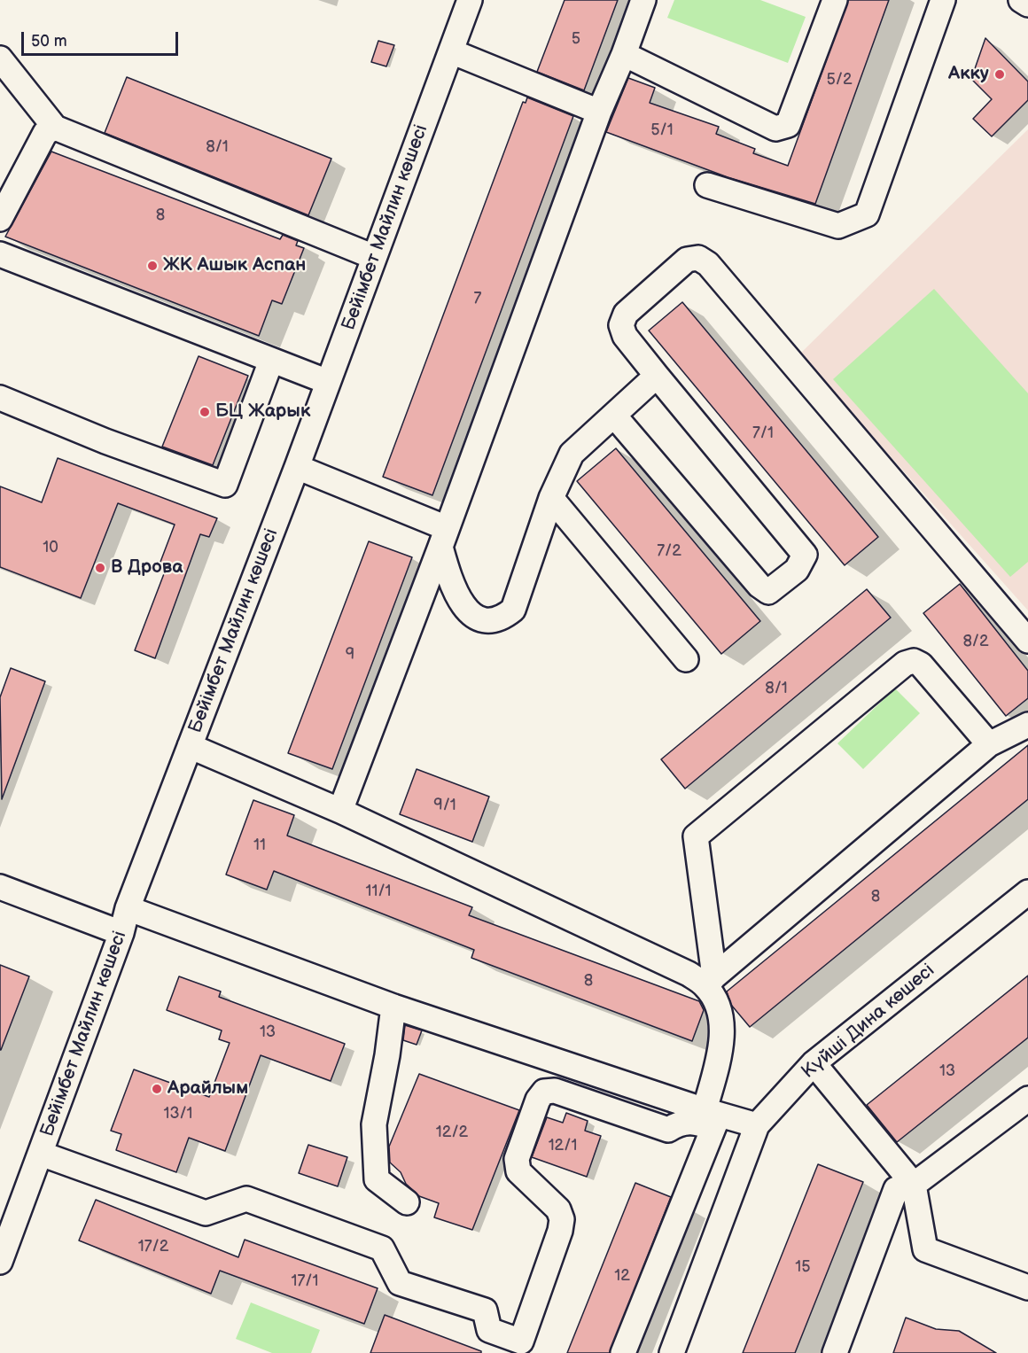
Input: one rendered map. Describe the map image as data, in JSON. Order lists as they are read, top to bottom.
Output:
{
  "streets": {
    "street": ["Бейімбет Майлин көшесі", "Күйші Дина көшесі"]
  },
  "places": [
    "Акку",
    "ЖК Ашык Аспан",
    "БЦ Жарык",
    "В Дрова",
    "Арайлым"
  ],
  "house_numbers": [
    "5",
    "5/2",
    "5/1",
    "8/1",
    "8",
    "7",
    "7/1",
    "10",
    "7/2",
    "8/2",
    "9",
    "8/1",
    "9/1",
    "11",
    "11/1",
    "8",
    "8",
    "13",
    "13",
    "13/1",
    "12/2",
    "12/1",
    "17/2",
    "15",
    "12",
    "17/1"
  ],
  "scale_bar": "50 m"
}
